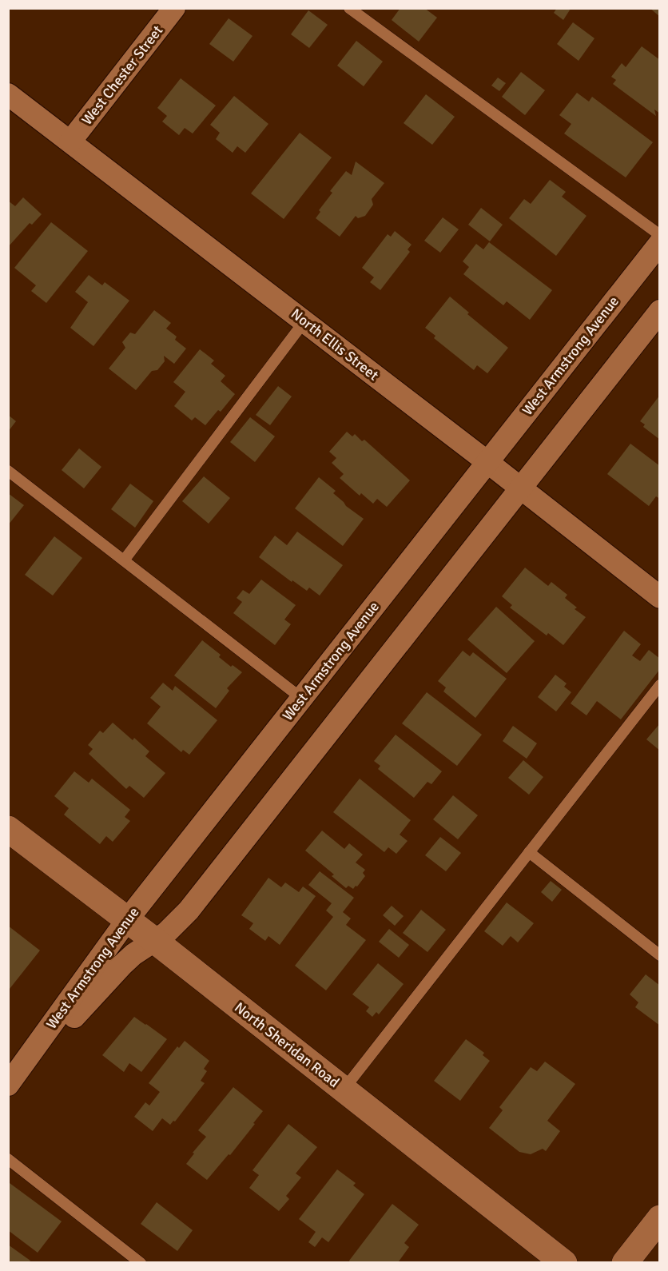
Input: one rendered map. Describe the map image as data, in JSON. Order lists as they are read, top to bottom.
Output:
{
  "streets": {
    "main road": ["North Sheridan Road"],
    "street": ["West Chester Street", "North Ellis Street", "West Armstrong Avenue"]
  },
  "crossings": [
    ["West Chester Street", "North Ellis Street"],
    ["North Ellis Street", "West Armstrong Avenue"],
    ["West Armstrong Avenue", "North Sheridan Road"]
  ]
}
